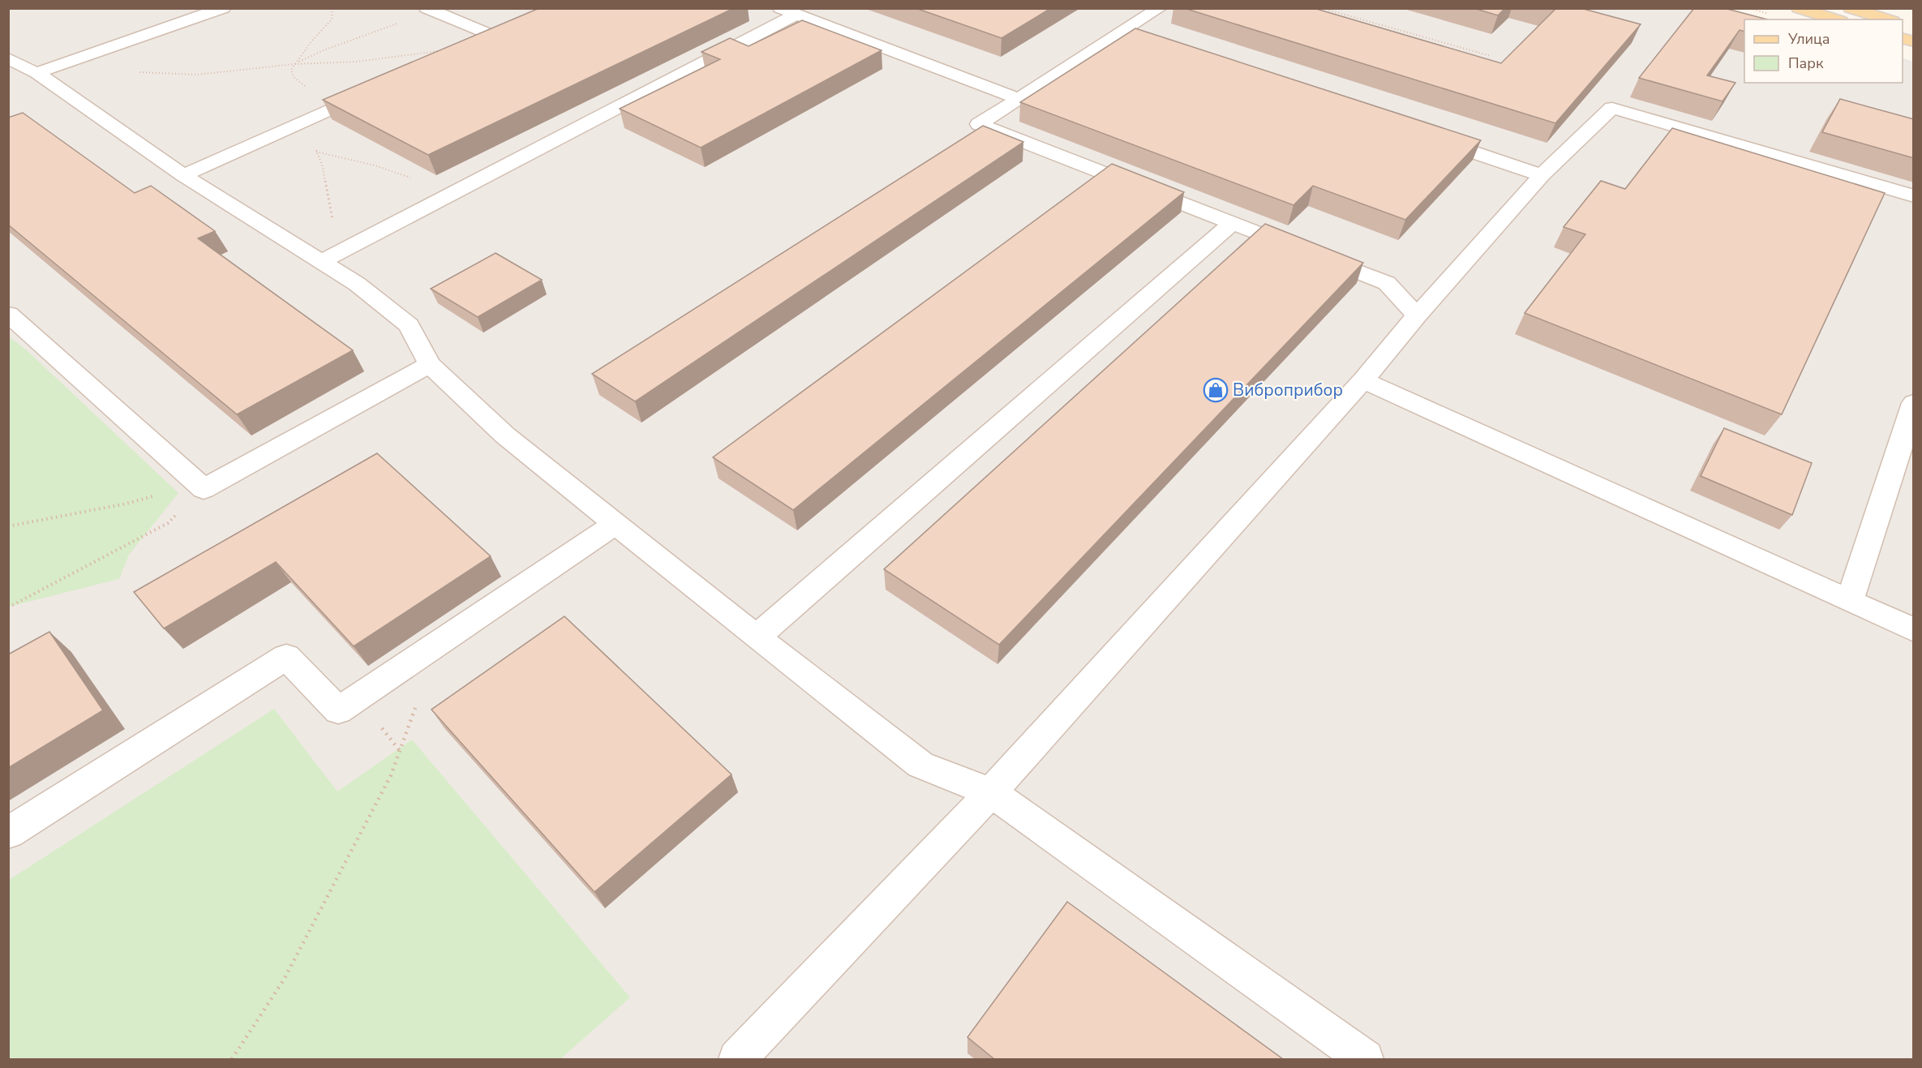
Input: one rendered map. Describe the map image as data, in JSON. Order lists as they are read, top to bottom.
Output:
{
  "places": {
    "shop": ["Виброприбор"]
  },
  "legend": ["Улица", "Парк"]
}
